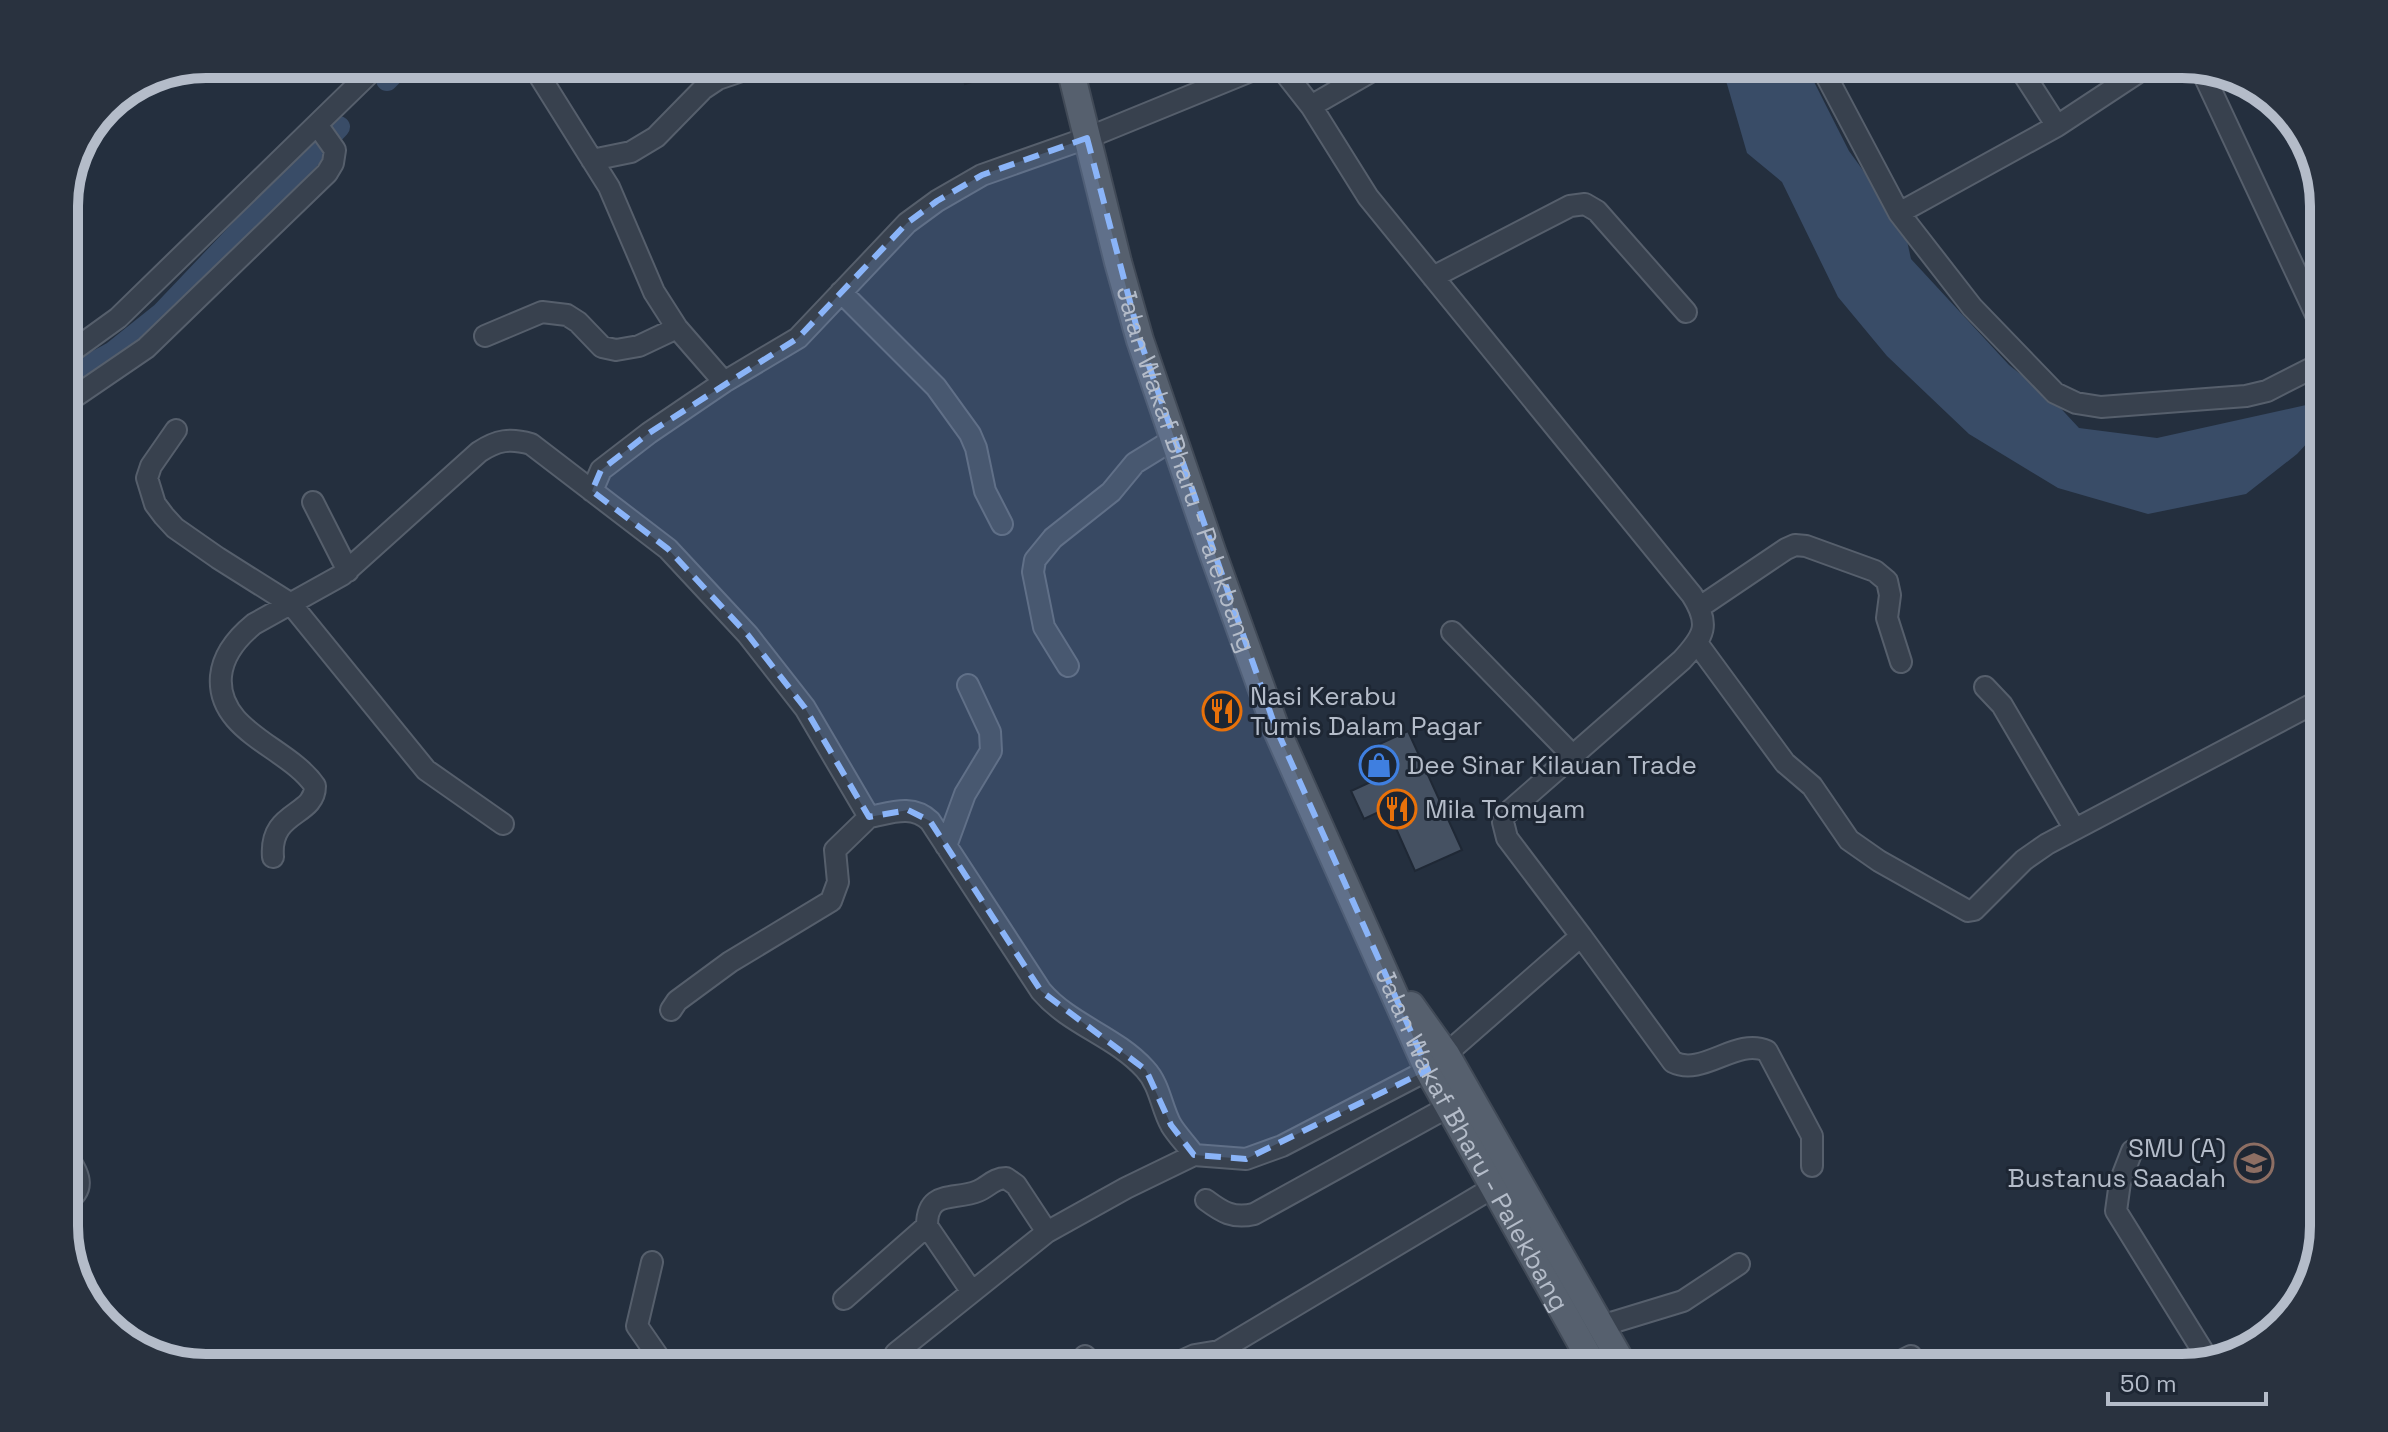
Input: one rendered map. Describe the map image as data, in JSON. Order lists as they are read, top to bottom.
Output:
{
  "streets": {
    "main road": ["Jalan Wakaf Bharu - Palekbang"]
  },
  "places": {
    "restaurant": ["Nasi Kerabu Tumis Dalam Pagar", "Mila Tomyam"],
    "shop": ["Dee Sinar Kilauan Trade"],
    "school or university": ["SMU (A) Bustanus Saadah"]
  },
  "scale_bar": "50 m"
}
